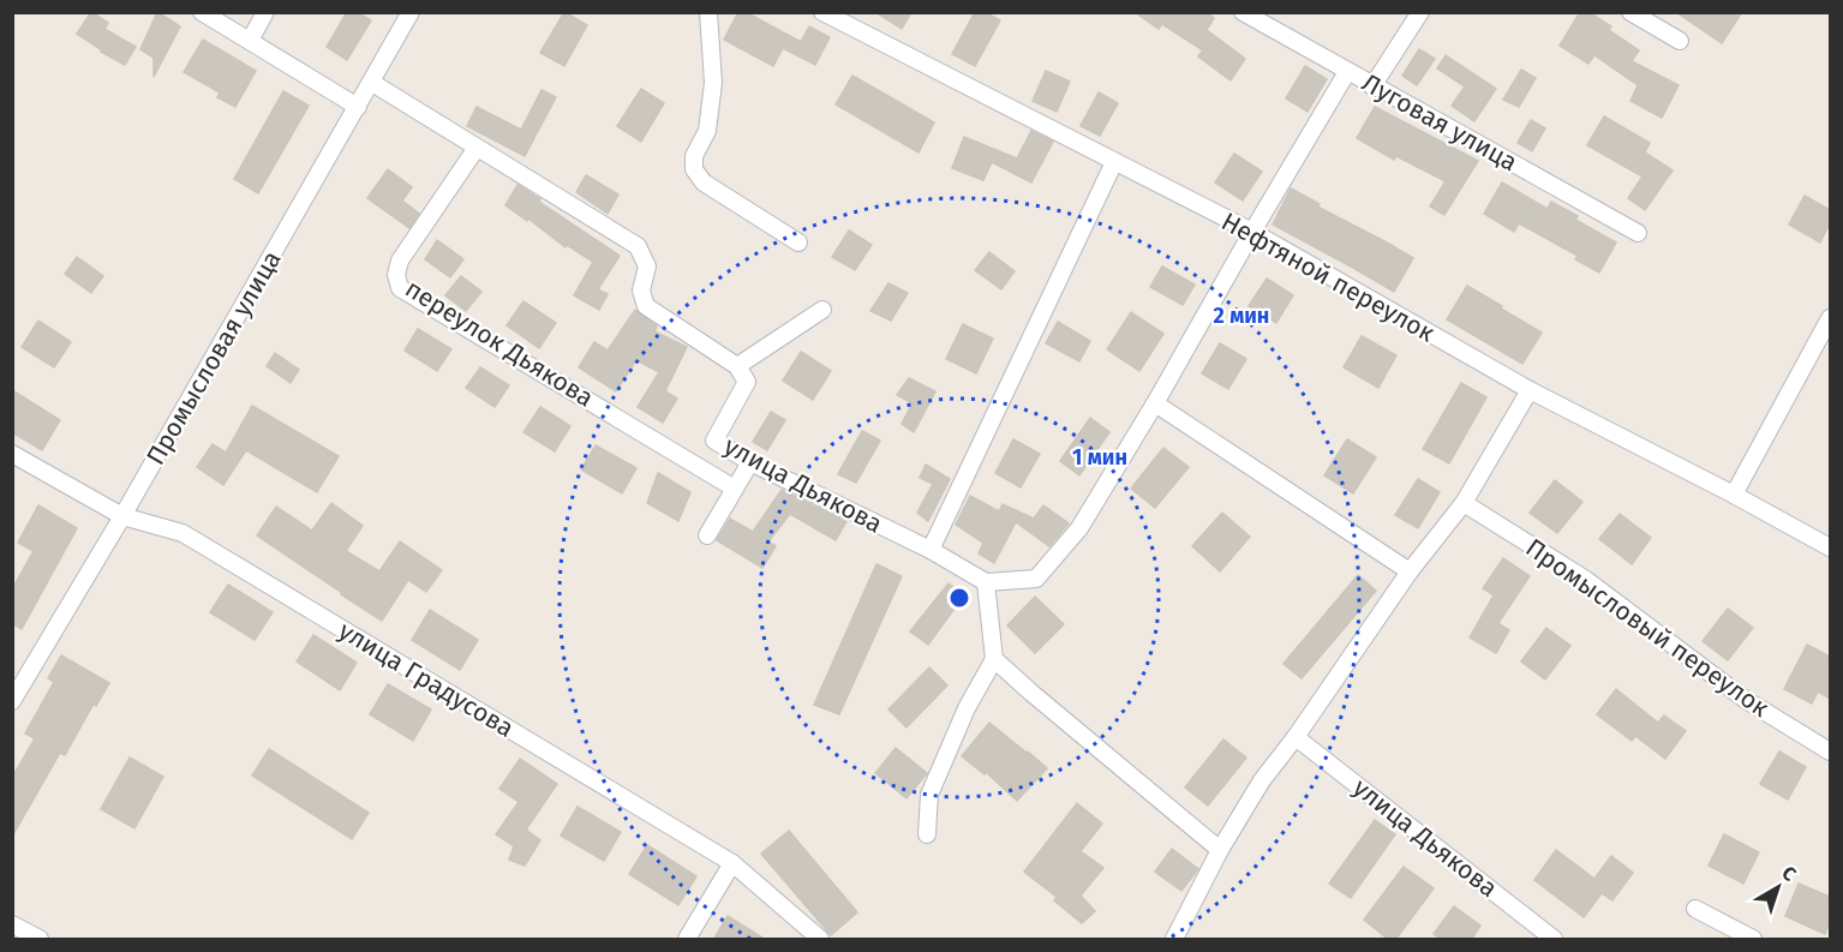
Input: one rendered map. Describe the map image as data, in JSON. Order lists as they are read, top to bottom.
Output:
{
  "streets": {
    "street": [
      "Луговая улица",
      "Нефтяной переулок",
      "переулок Дьякова",
      "Промысловая улица",
      "улица Дьякова",
      "Промысловый переулок",
      "улица Градусова"
    ]
  },
  "crossings": [
    ["Промысловая улица", "улица Градусова"]
  ],
  "north": "top right",
  "rings": ["2 мин", "1 мин"]
}
